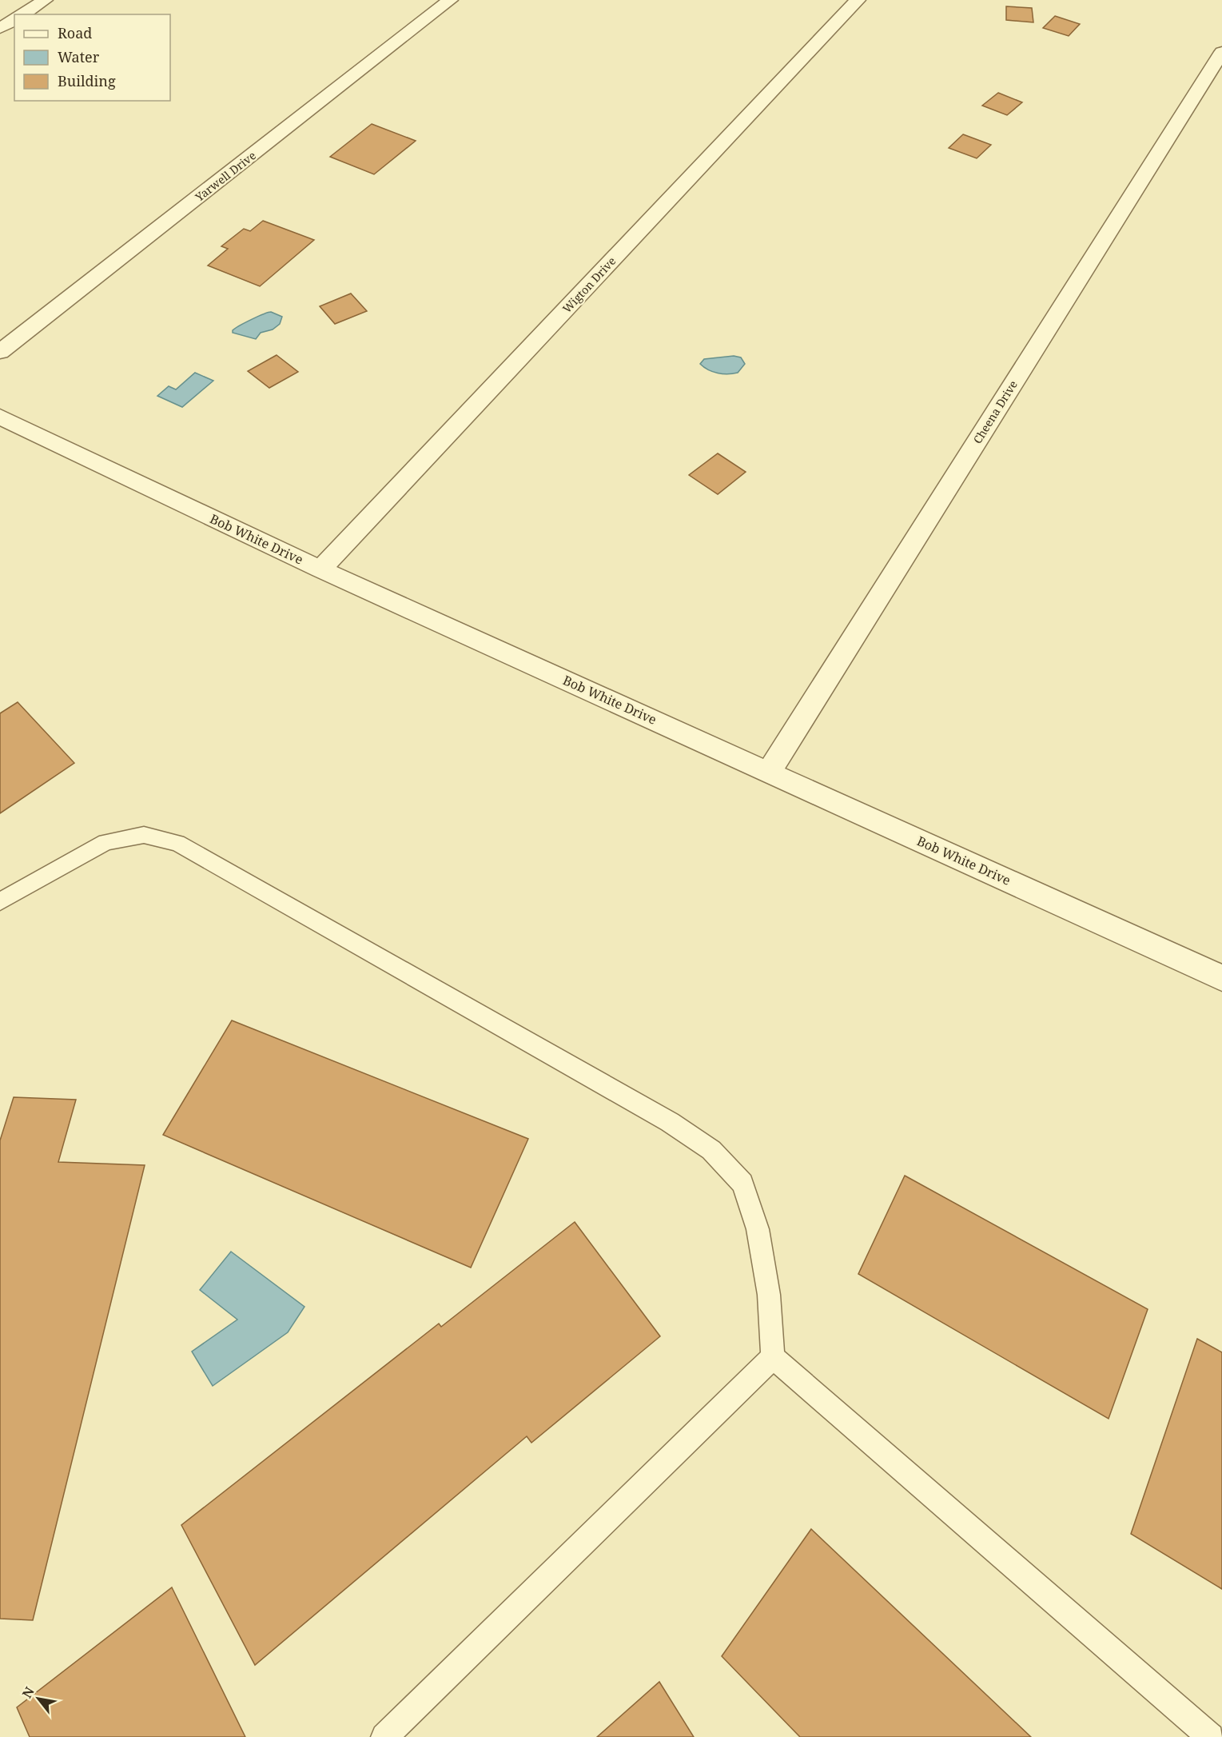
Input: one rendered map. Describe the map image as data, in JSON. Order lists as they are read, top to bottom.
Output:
{
  "streets": {
    "street": [
      "Yarwell Drive",
      "Wigton Drive",
      "Cheena Drive",
      "Bob White Drive"
    ]
  },
  "crossings": [
    ["Wigton Drive", "Bob White Drive"],
    ["Cheena Drive", "Bob White Drive"]
  ],
  "legend": ["Road", "Water", "Building"],
  "north": "top left"
}
